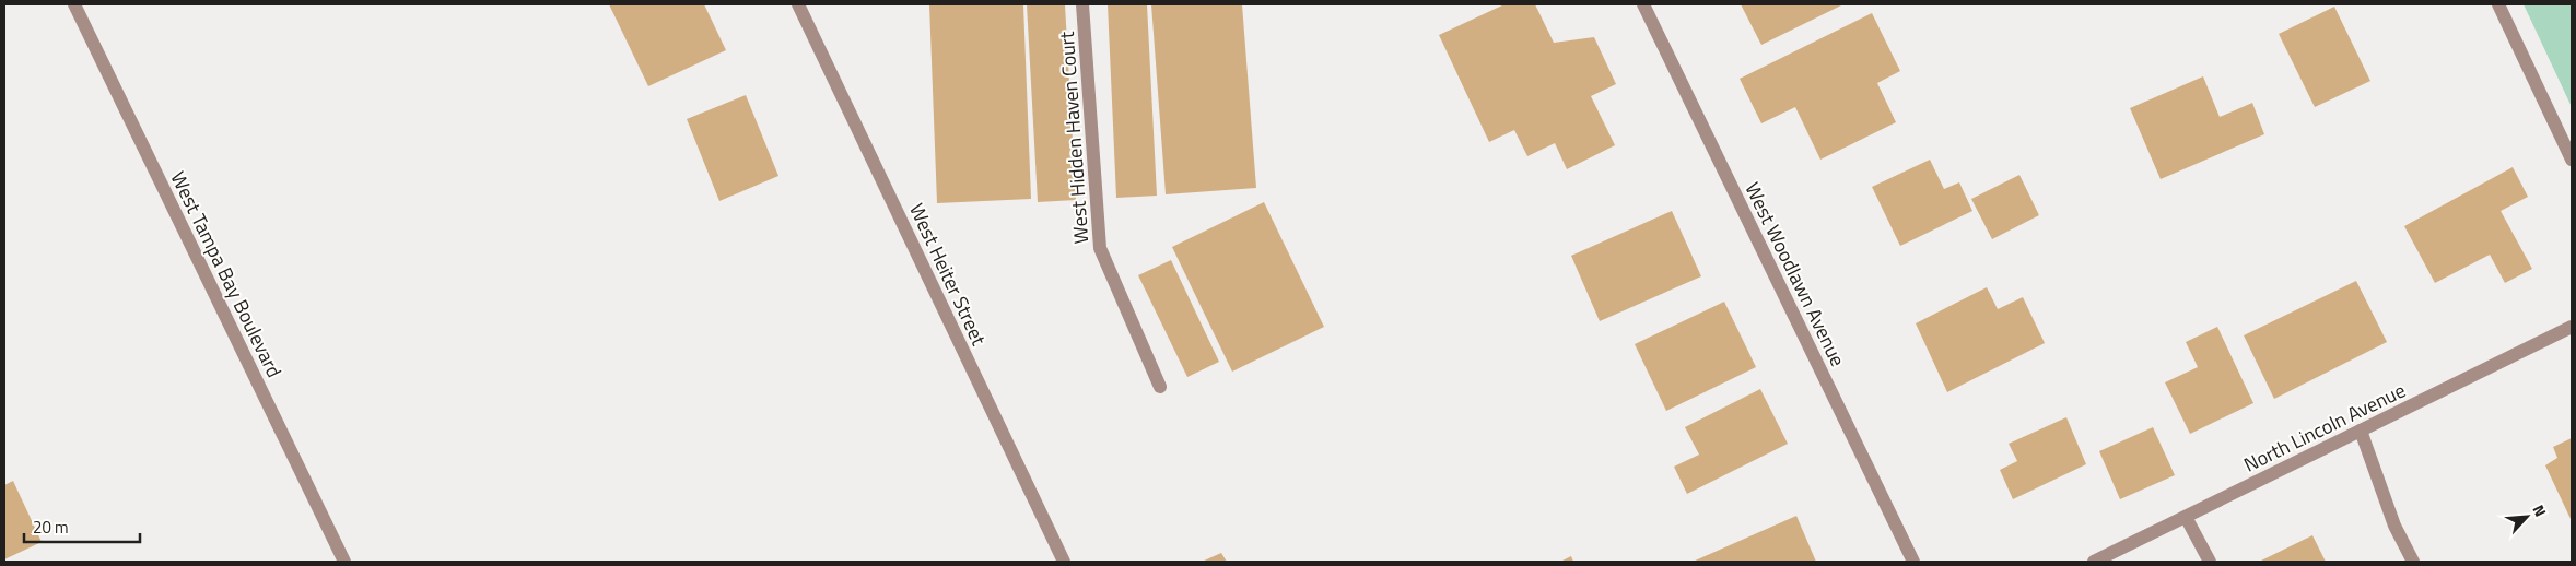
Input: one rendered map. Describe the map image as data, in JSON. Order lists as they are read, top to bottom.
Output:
{
  "streets": {
    "street": [
      "West Hidden Haven Court",
      "West Tampa Bay Boulevard",
      "West Heiter Street",
      "West Woodlawn Avenue",
      "North Lincoln Avenue"
    ]
  },
  "scale_bar": "20 m",
  "north": "top right"
}
